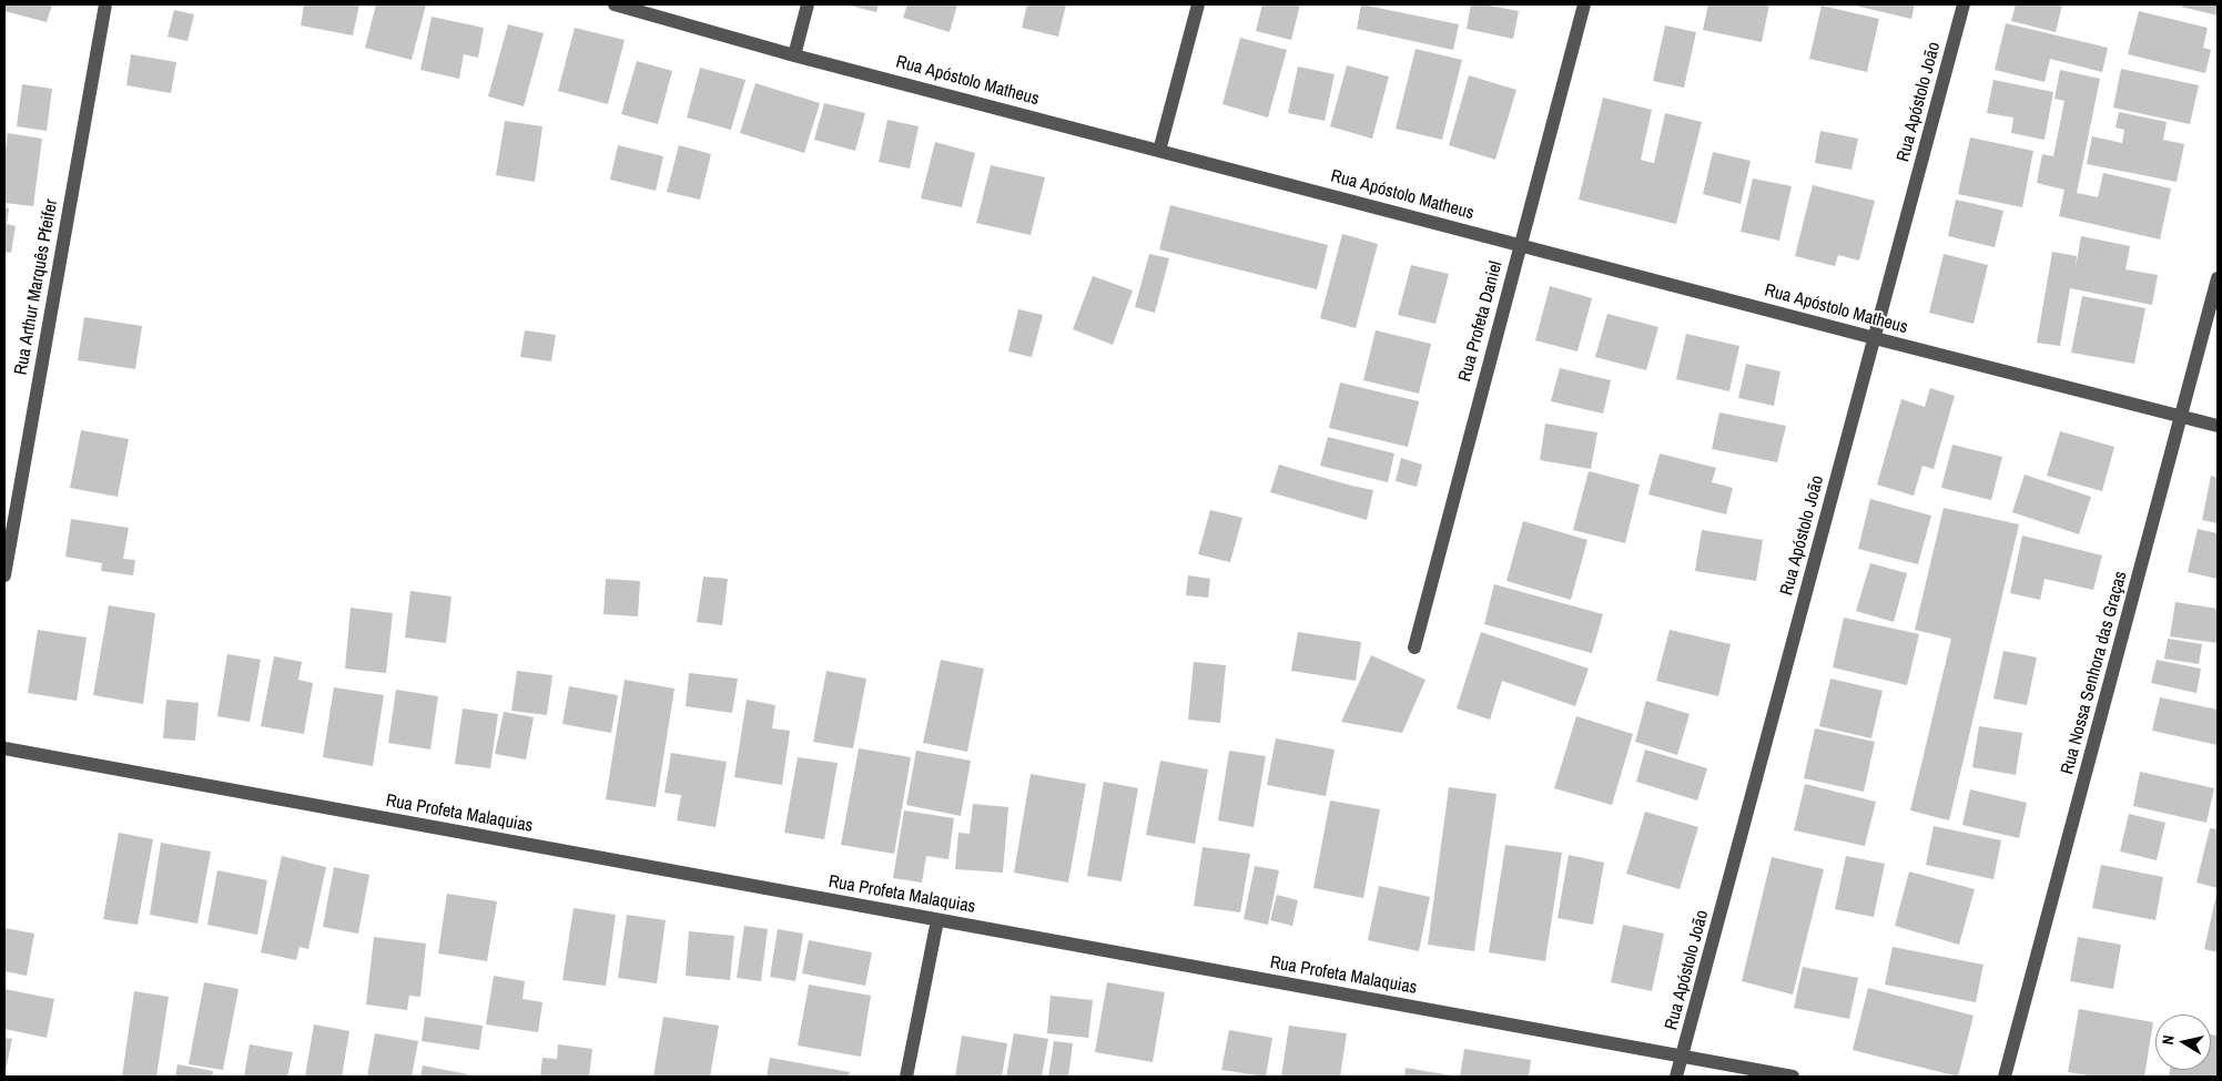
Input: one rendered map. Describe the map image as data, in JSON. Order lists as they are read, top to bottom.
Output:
{
  "streets": {
    "street": [
      "Rua Apóstolo Matheus",
      "Rua Apóstolo João",
      "Rua Arthur Marquês Pfeifer",
      "Rua Profeta Daniel",
      "Rua Nossa Senhora das Graças",
      "Rua Profeta Malaquias"
    ]
  },
  "crossings": [
    ["Rua Apóstolo Matheus", "Rua Apóstolo João"],
    ["Rua Apóstolo Matheus", "Rua Profeta Daniel"],
    ["Rua Apóstolo Matheus", "Rua Nossa Senhora das Graças"],
    ["Rua Apóstolo João", "Rua Profeta Malaquias"]
  ],
  "north": "left"
}
